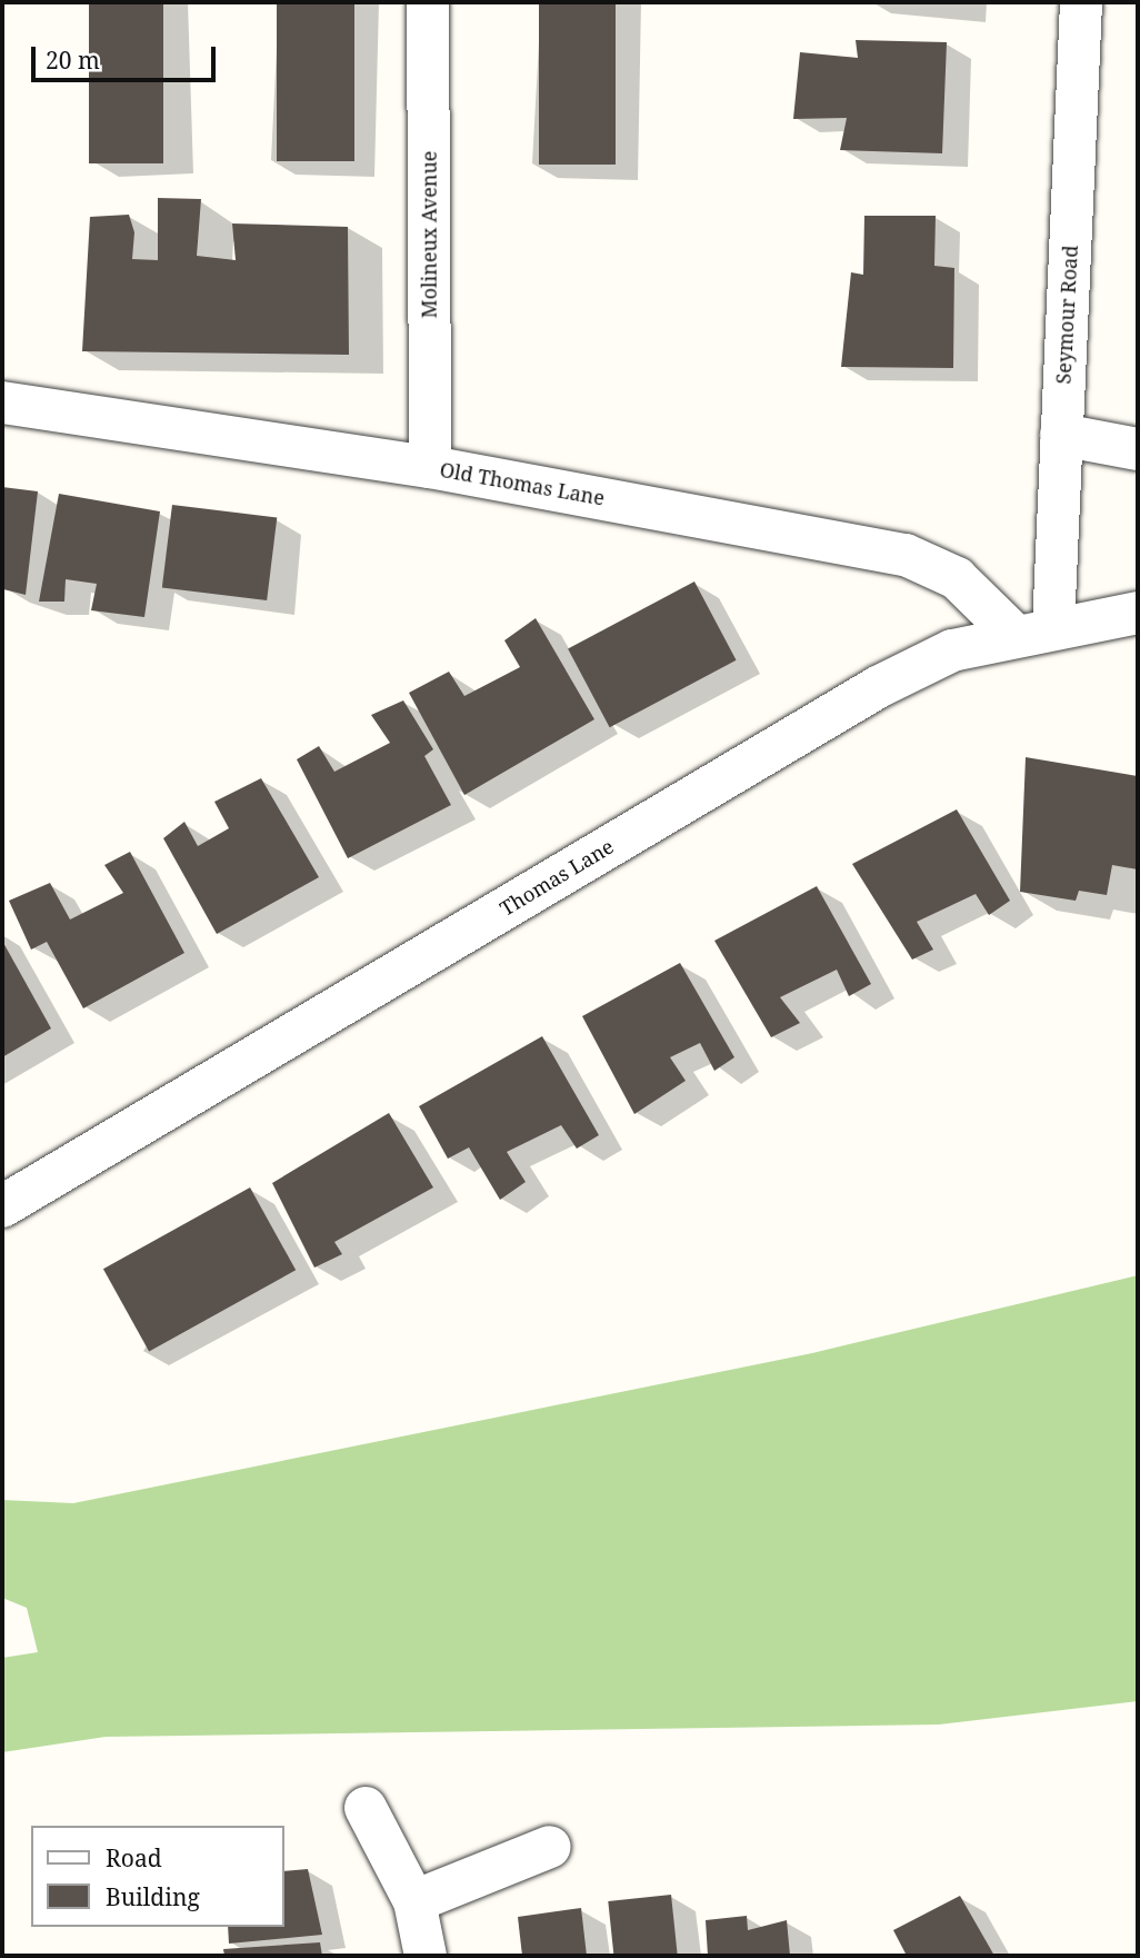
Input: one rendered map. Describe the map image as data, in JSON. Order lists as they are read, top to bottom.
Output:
{
  "streets": {
    "street": [
      "Molineux Avenue",
      "Seymour Road",
      "Old Thomas Lane",
      "Thomas Lane"
    ]
  },
  "crossings": [
    ["Molineux Avenue", "Old Thomas Lane"],
    ["Seymour Road", "Old Thomas Lane"],
    ["Seymour Road", "Thomas Lane"],
    ["Old Thomas Lane", "Thomas Lane"]
  ],
  "legend": ["Road", "Building"],
  "scale_bar": "20 m"
}
